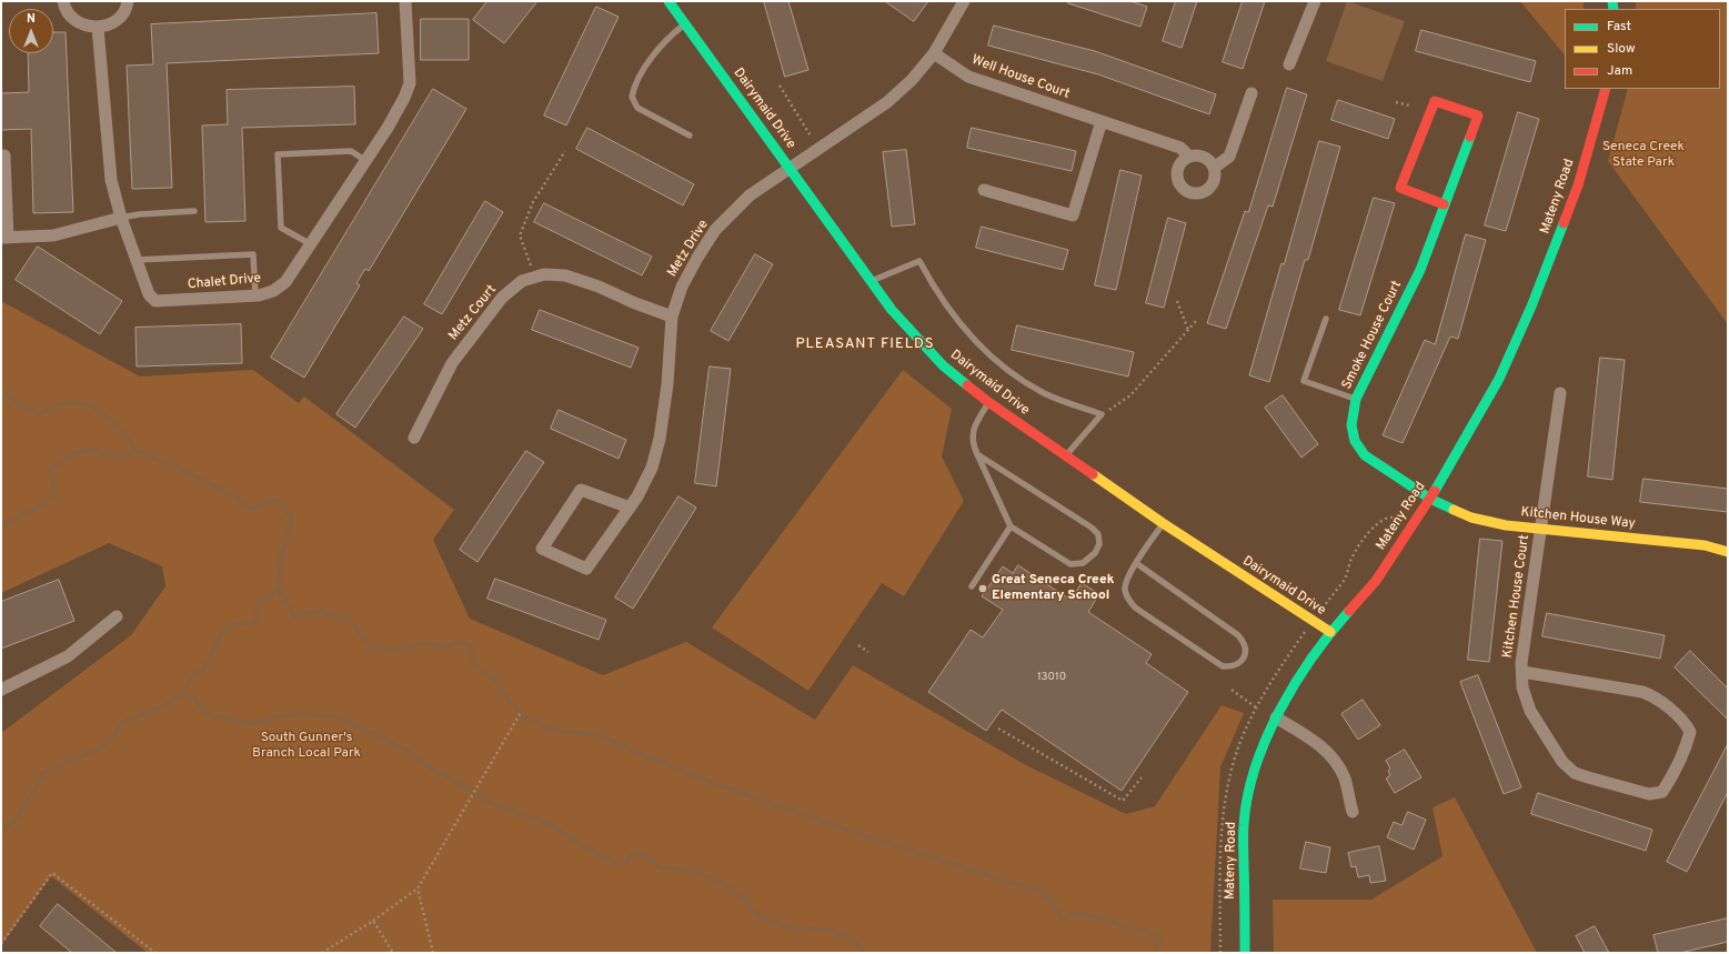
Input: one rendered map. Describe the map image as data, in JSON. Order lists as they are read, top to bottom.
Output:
{
  "streets": {
    "street": [
      "Well House Court",
      "Dairymaid Drive",
      "Mateny Road",
      "Metz Drive",
      "Chalet Drive",
      "Metz Court",
      "Smoke House Court",
      "Kitchen House Way",
      "Kitchen House Court"
    ]
  },
  "crossings": [
    ["Well House Court", "Metz Drive"],
    ["Dairymaid Drive", "Mateny Road"],
    ["Dairymaid Drive", "Metz Drive"],
    ["Mateny Road", "Smoke House Court"],
    ["Mateny Road", "Kitchen House Way"],
    ["Metz Drive", "Metz Court"],
    ["Smoke House Court", "Kitchen House Way"],
    ["Kitchen House Way", "Kitchen House Court"]
  ],
  "districts": ["PLEASANT FIELDS"],
  "parks": ["Seneca Creek State Park", "South Gunner's Branch Local Park"],
  "places": ["Great Seneca Creek Elementary School"],
  "house_numbers": ["13010"],
  "legend": ["Fast", "Slow", "Jam"],
  "north": "top"
}
